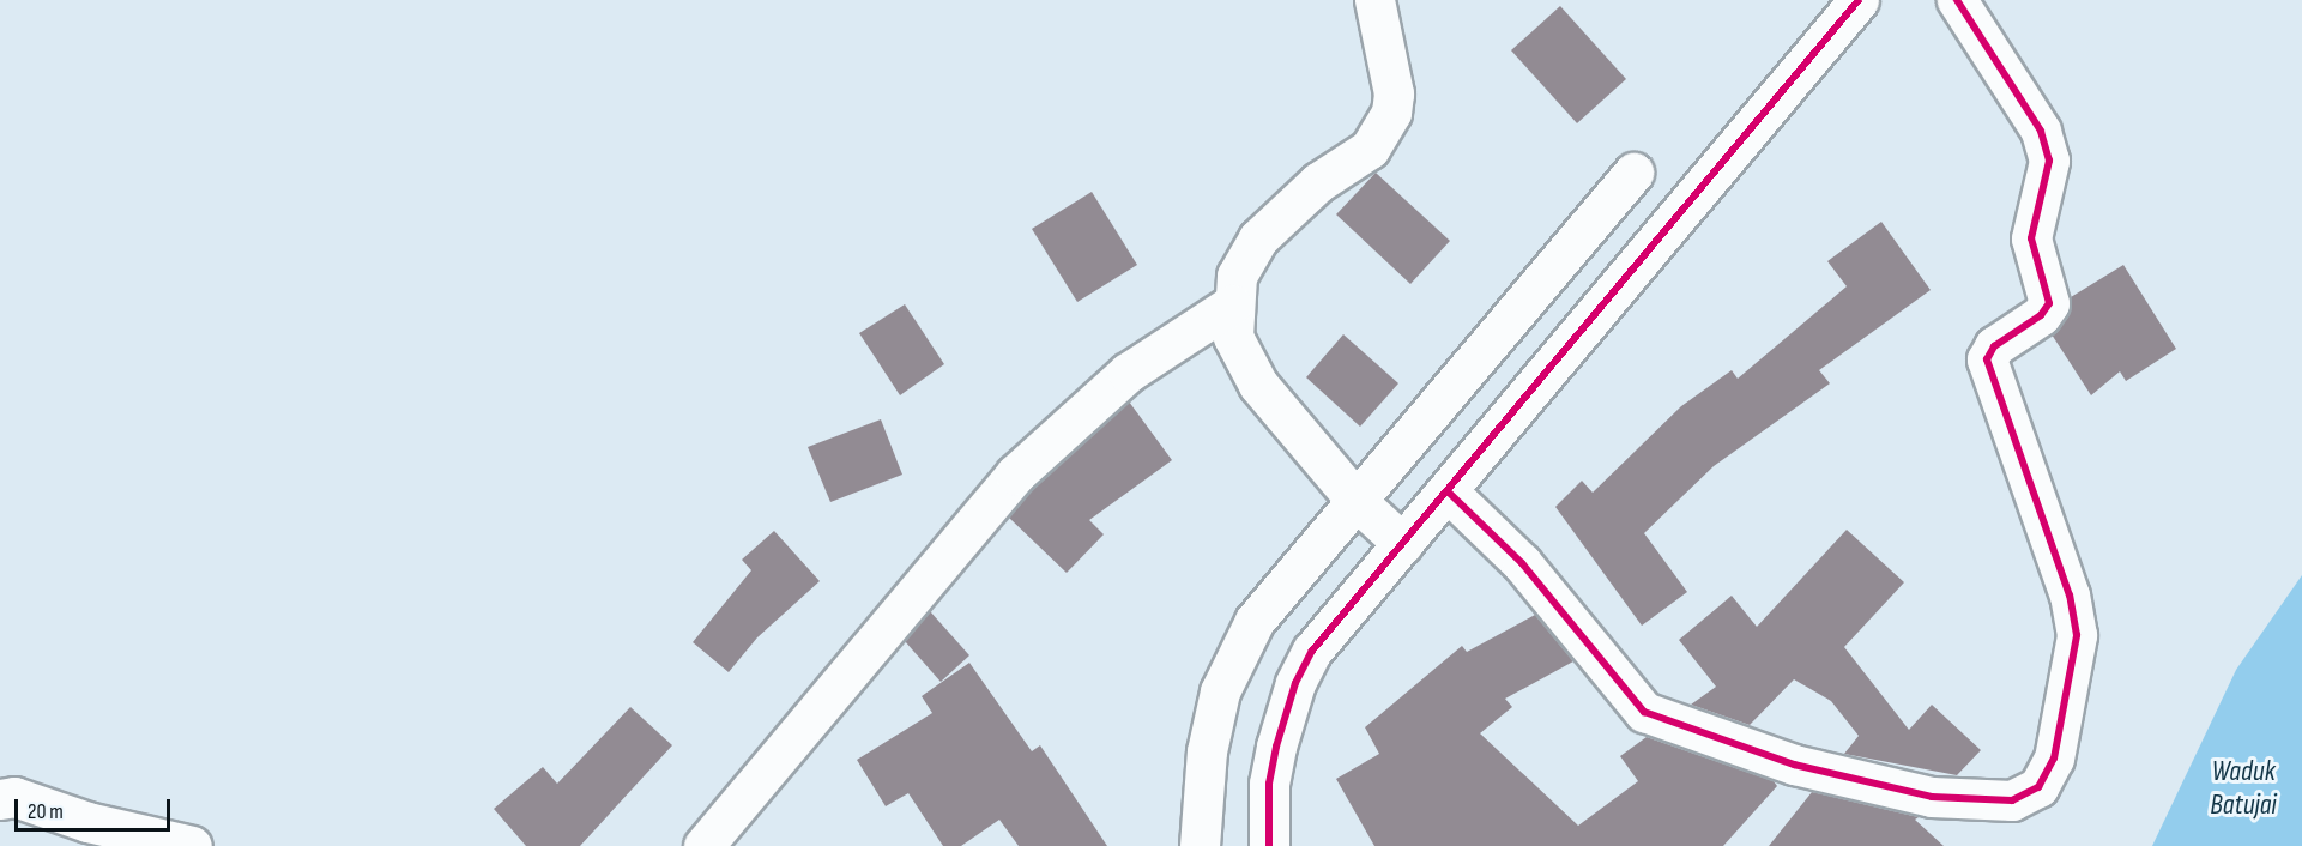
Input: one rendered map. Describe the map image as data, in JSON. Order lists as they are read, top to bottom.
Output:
{
  "water": ["Waduk Batujai"],
  "scale_bar": "20 m"
}
